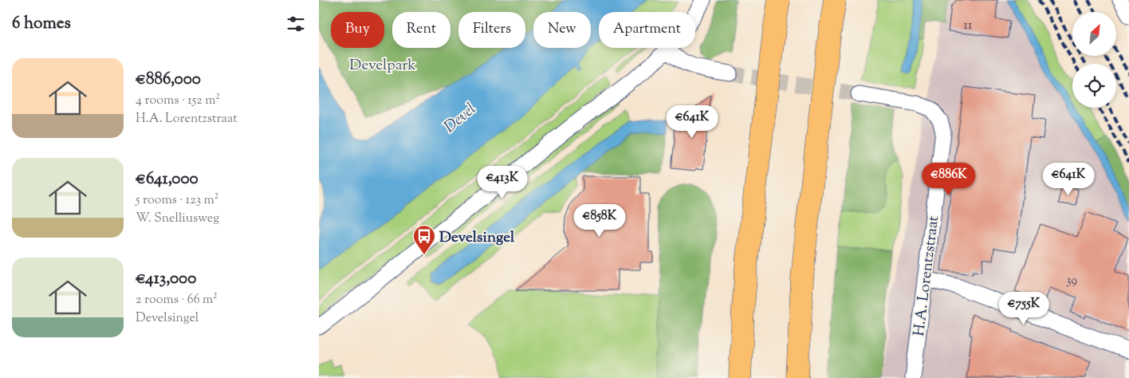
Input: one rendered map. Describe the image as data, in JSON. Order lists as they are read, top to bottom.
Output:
{
  "streets": {
    "street": ["H.A. Lorentzstraat"]
  },
  "water": ["Devel"],
  "parks": ["Develpark"],
  "places": {
    "bus stop": ["Develsingel"]
  },
  "house_numbers": ["11", "39"],
  "north": "top right",
  "page": {
    "heading": "6 homes",
    "chip": [
      "Buy",
      "Rent",
      "Filters",
      "New",
      "Apartment"
    ],
    "list": [
      {
        "name": "€886,000",
        "note": "4 rooms · 152 m² · H.A. Lorentzstraat"
      },
      {
        "name": "€641,000",
        "note": "5 rooms · 123 m² · W. Snelliusweg"
      },
      {
        "name": "€413,000",
        "note": "2 rooms · 66 m² · Develsingel"
      }
    ],
    "price": [
      "€641K",
      "€886K",
      "€641K",
      "€413K",
      "€858K",
      "€755K"
    ]
  }
}
